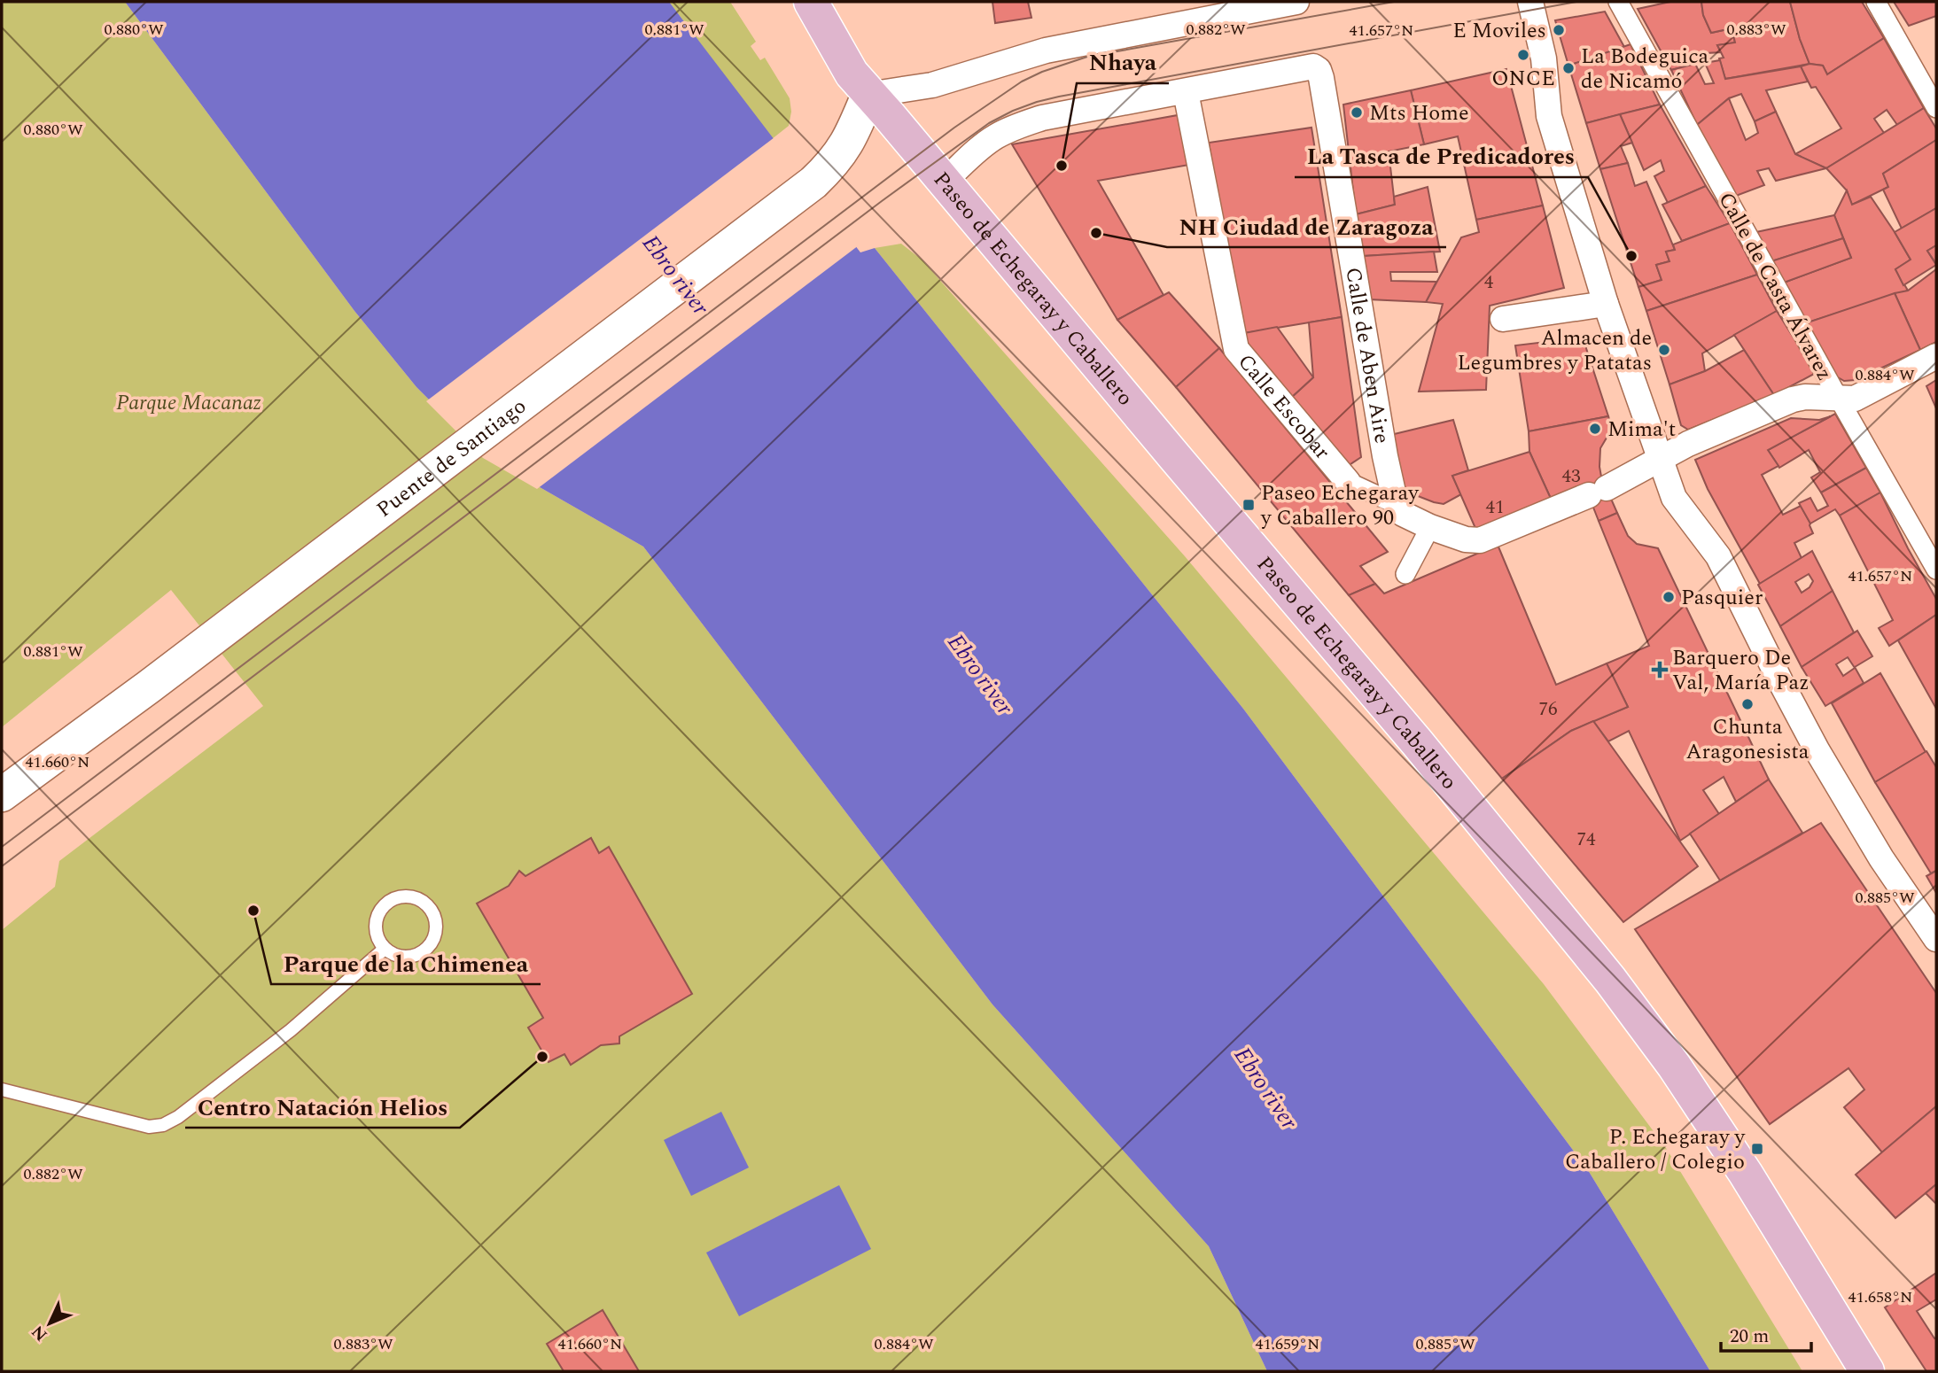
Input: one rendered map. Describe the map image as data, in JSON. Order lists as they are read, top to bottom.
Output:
{
  "streets": {
    "main road": ["Paseo de Echegaray y Caballero", "Puente de Santiago"],
    "street": ["Calle de Casta Álvarez", "Calle de Aben Aire", "Calle Escobar"]
  },
  "crossings": [
    ["Paseo de Echegaray y Caballero", "Puente de Santiago"],
    ["Calle de Aben Aire", "Calle Escobar"]
  ],
  "water": ["Ebro river"],
  "parks": ["Parque Macanaz"],
  "places": {
    "other": [
      "E Moviles",
      "ONCE",
      "La Bodeguica de Nicamó",
      "Mts Home",
      "Nhaya",
      "NH Ciudad de Zaragoza",
      "La Tasca de Predicadores",
      "Almacen de Legumbres y Patatas",
      "Mima't",
      "Pasquier",
      "Chunta Aragonesista",
      "Parque de la Chimenea",
      "Centro Natación Helios"
    ],
    "transit": ["Paseo Echegaray y Caballero 90", "P. Echegaray y Caballero / Colegio"],
    "health": ["Barquero De Val, María Paz"]
  },
  "house_numbers": [
    "4",
    "43",
    "41",
    "76",
    "74"
  ],
  "scale_bar": "20 m",
  "north": "bottom left",
  "coordinates": [
    "0.880°W",
    "0.881°W",
    "0.882°W",
    "0.883°W",
    "41.657°N",
    "0.884°W",
    "41.660°N",
    "0.885°W",
    "41.658°N",
    "41.659°N"
  ]
}
